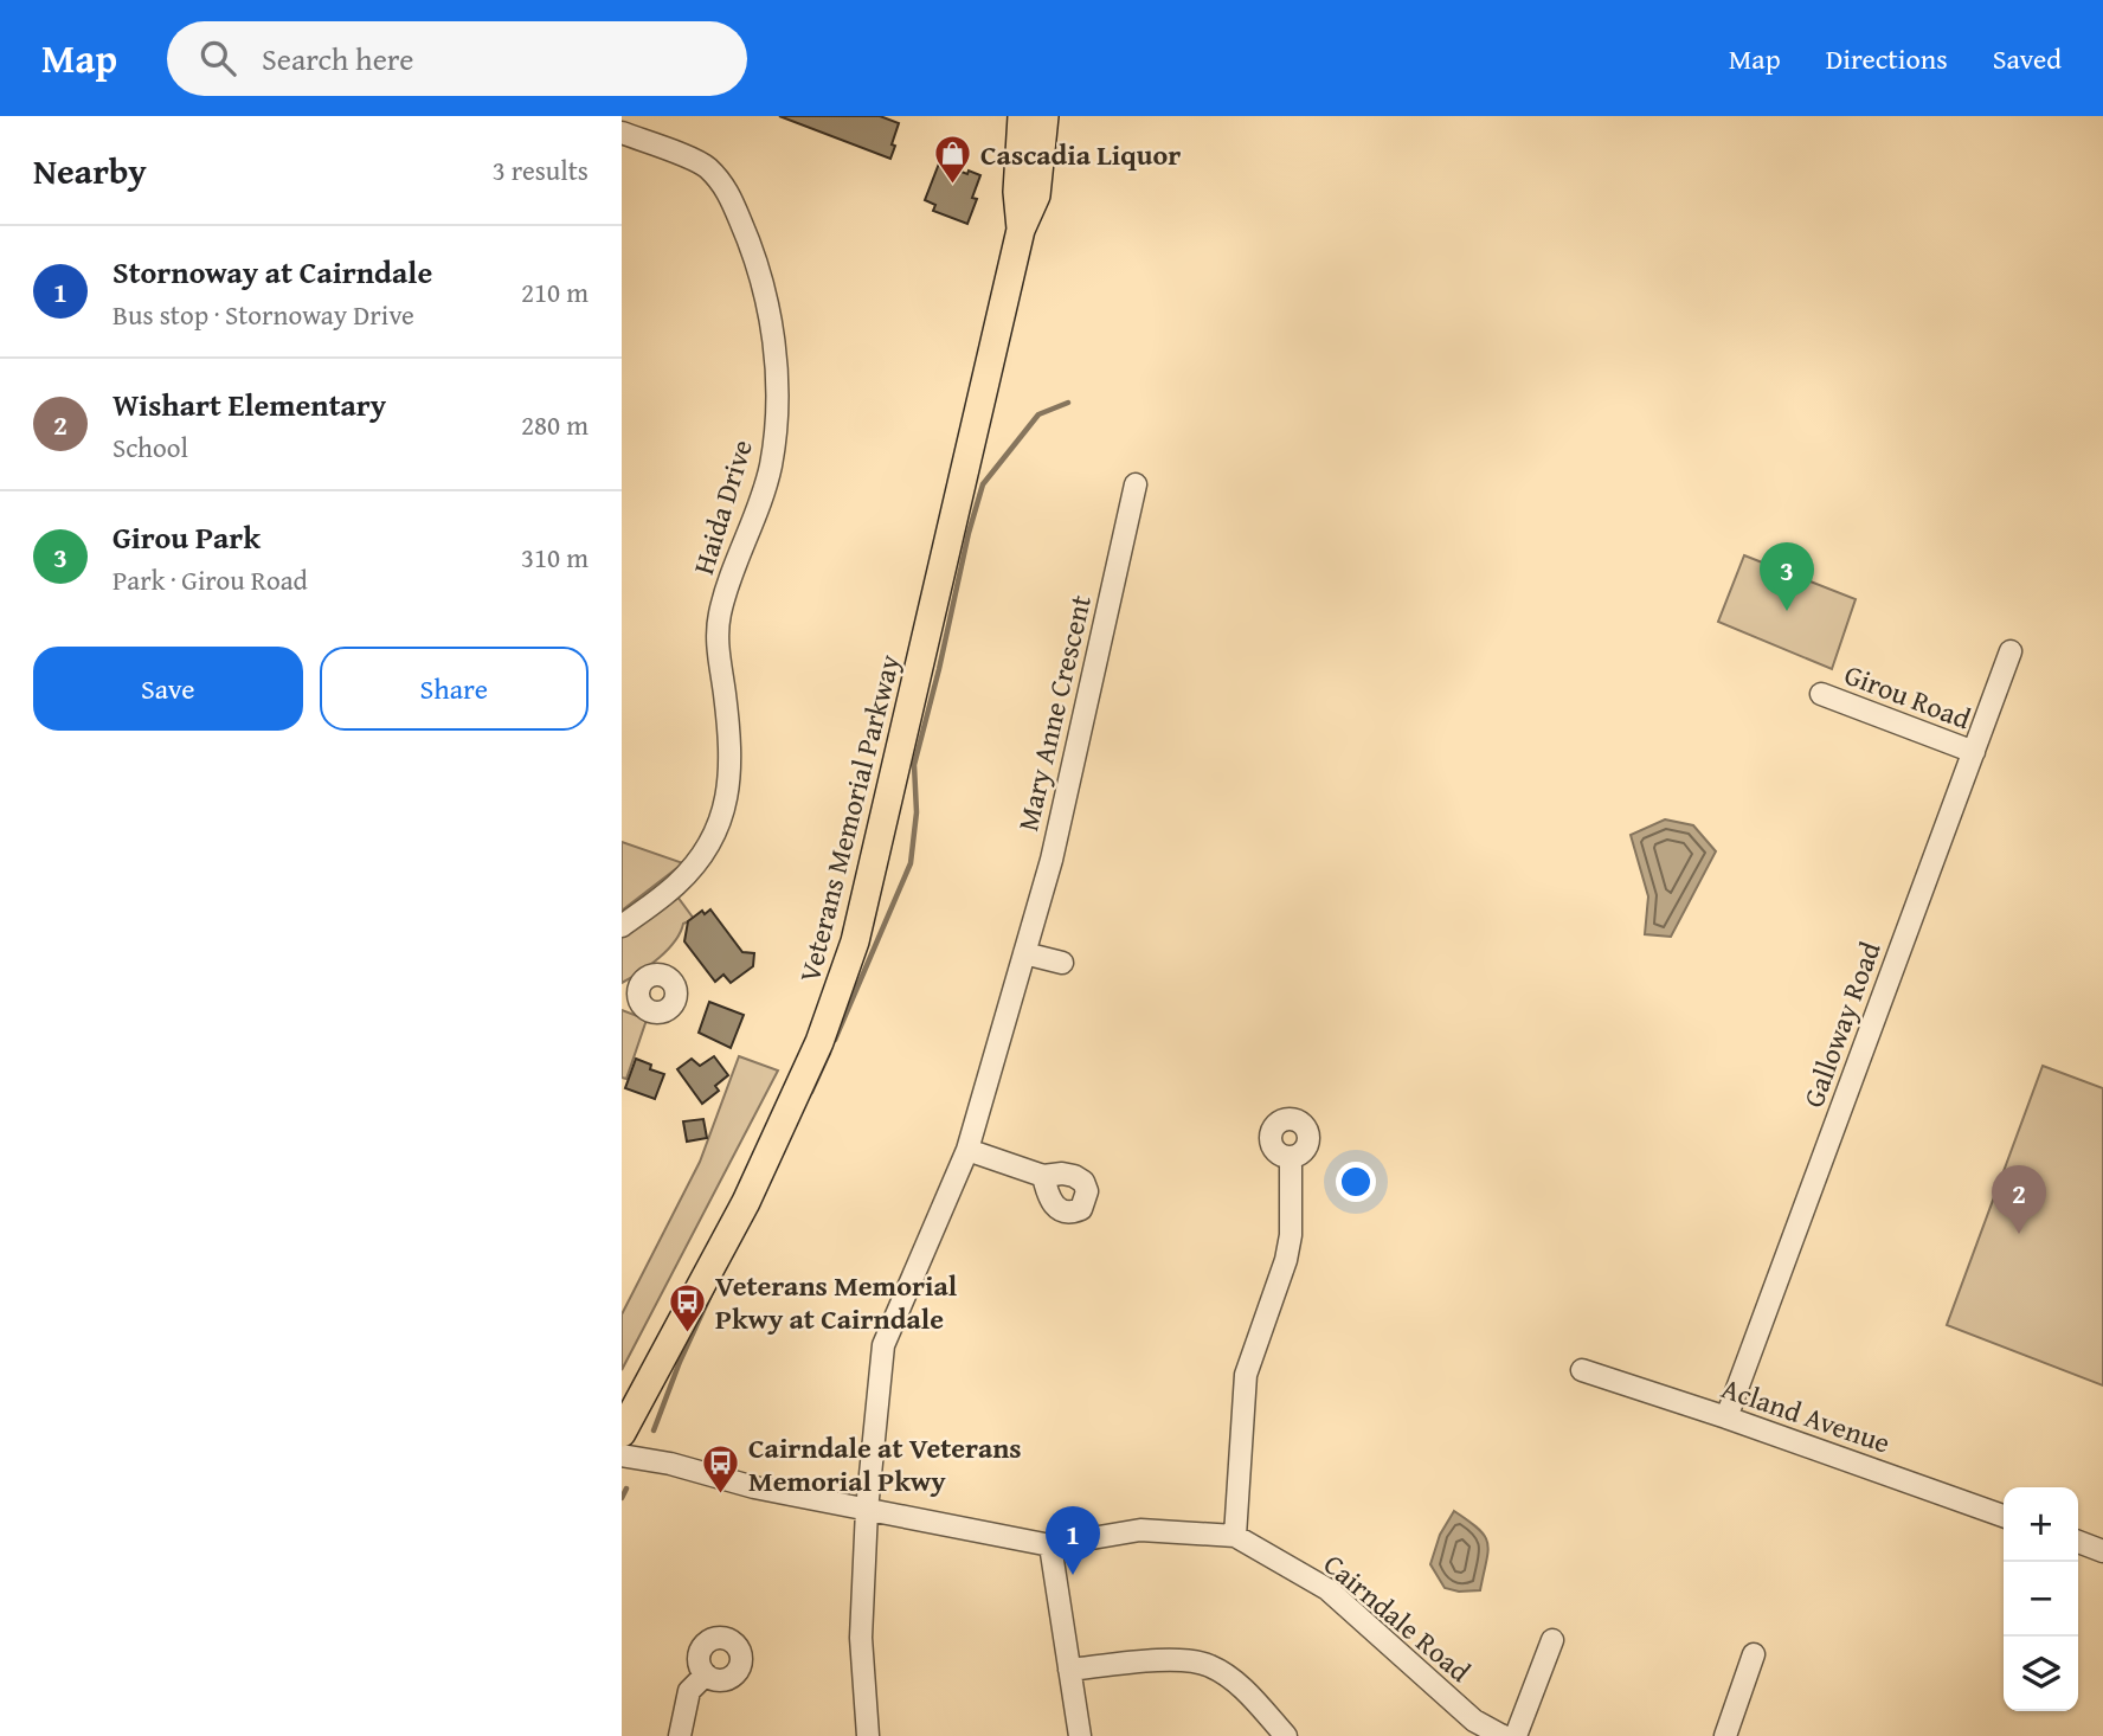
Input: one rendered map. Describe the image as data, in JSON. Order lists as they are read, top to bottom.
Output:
{
  "streets": {
    "main road": ["Veterans Memorial Parkway"],
    "street": [
      "Haida Drive",
      "Girou Road",
      "Mary Anne Crescent",
      "Galloway Road",
      "Acland Avenue",
      "Cairndale Road"
    ]
  },
  "crossings": [
    ["Girou Road", "Galloway Road"],
    ["Mary Anne Crescent", "Cairndale Road"],
    ["Galloway Road", "Acland Avenue"]
  ],
  "places": {
    "shop": ["Cascadia Liquor"],
    "bus stop": ["Veterans Memorial Pkwy at Cairndale", "Cairndale at Veterans Memorial Pkwy"]
  },
  "page": {
    "header": "Map",
    "search": "Search here",
    "nav": ["Map", "Directions", "Saved"],
    "heading": ["Nearby", "3 results"],
    "list": [
      {
        "mark": "1",
        "name": "Stornoway at Cairndale",
        "note": "Bus stop · Stornoway Drive",
        "value": "210 m"
      },
      {
        "mark": "2",
        "name": "Wishart Elementary",
        "note": "School",
        "value": "280 m"
      },
      {
        "mark": "3",
        "name": "Girou Park",
        "note": "Park · Girou Road",
        "value": "310 m"
      }
    ],
    "pins": ["3", "2", "1"],
    "buttons": ["Save", "Share"],
    "map_buttons": ["+", "−"]
  }
}
